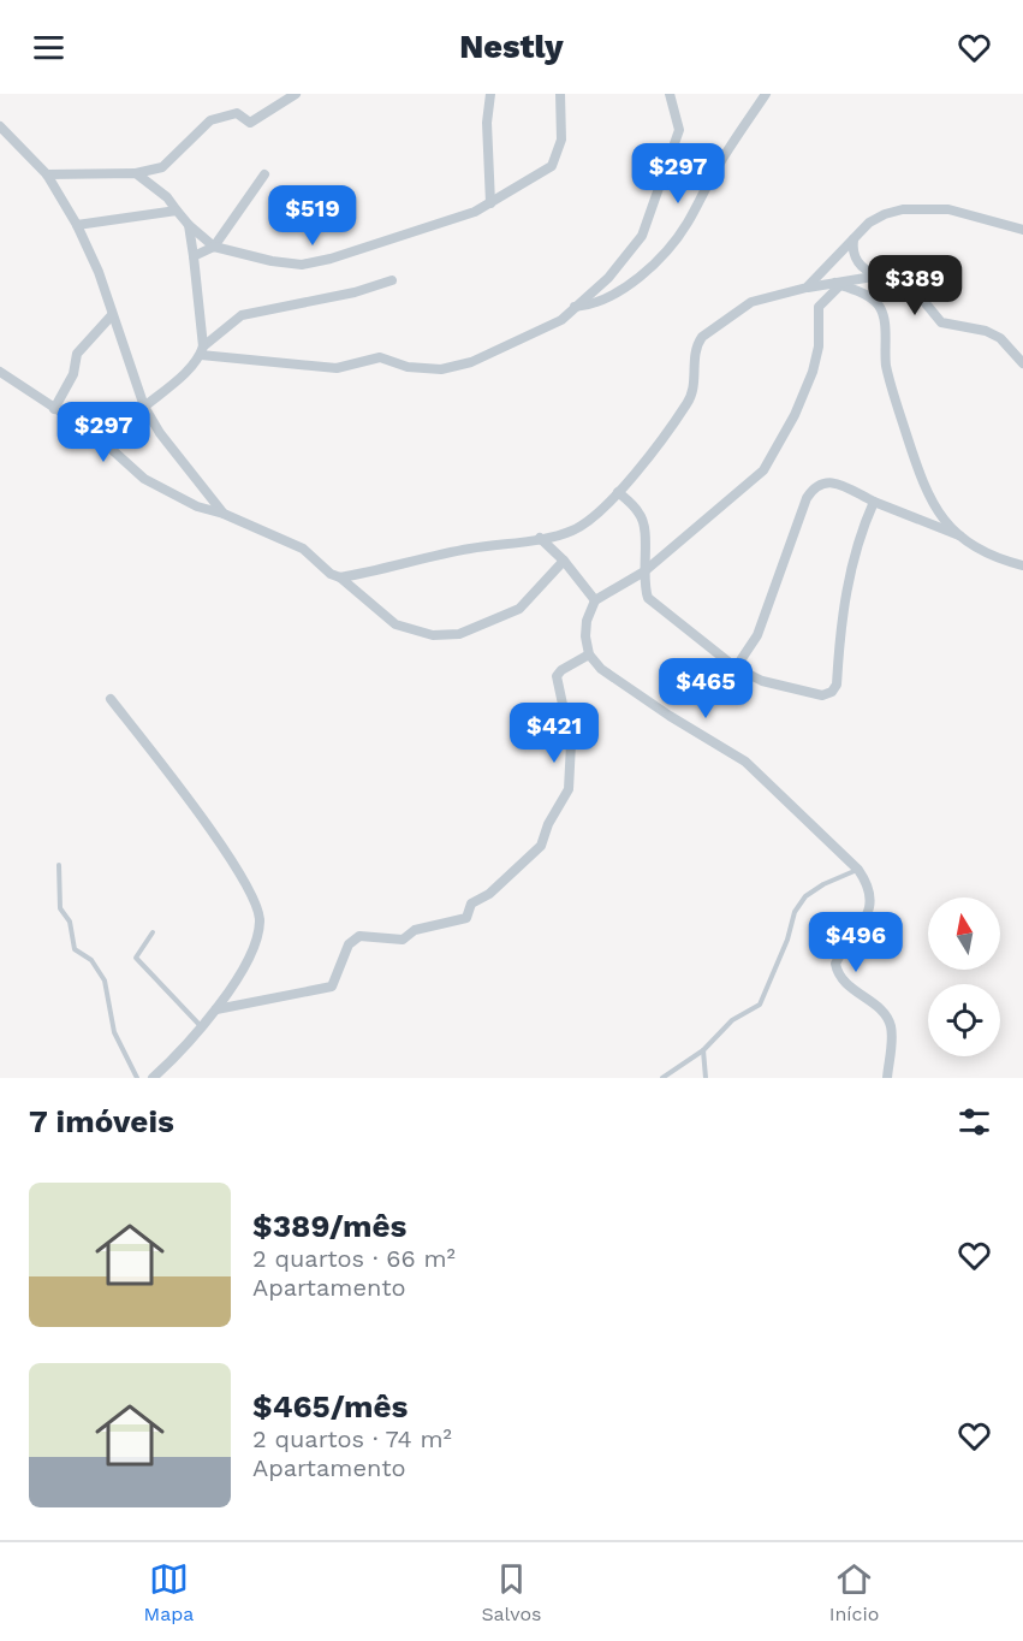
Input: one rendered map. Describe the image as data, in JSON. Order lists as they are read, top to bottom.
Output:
{
  "north": "top",
  "page": {
    "header": "Nestly",
    "price": [
      "$297",
      "$519",
      "$389",
      "$297",
      "$465",
      "$421",
      "$496"
    ],
    "heading": "7 imóveis",
    "list": [
      {
        "name": "$389/mês",
        "note": "2 quartos · 66 m² · Apartamento"
      },
      {
        "name": "$465/mês",
        "note": "2 quartos · 74 m² · Apartamento"
      }
    ],
    "tabs": ["Mapa", "Salvos", "Início"]
  }
}
